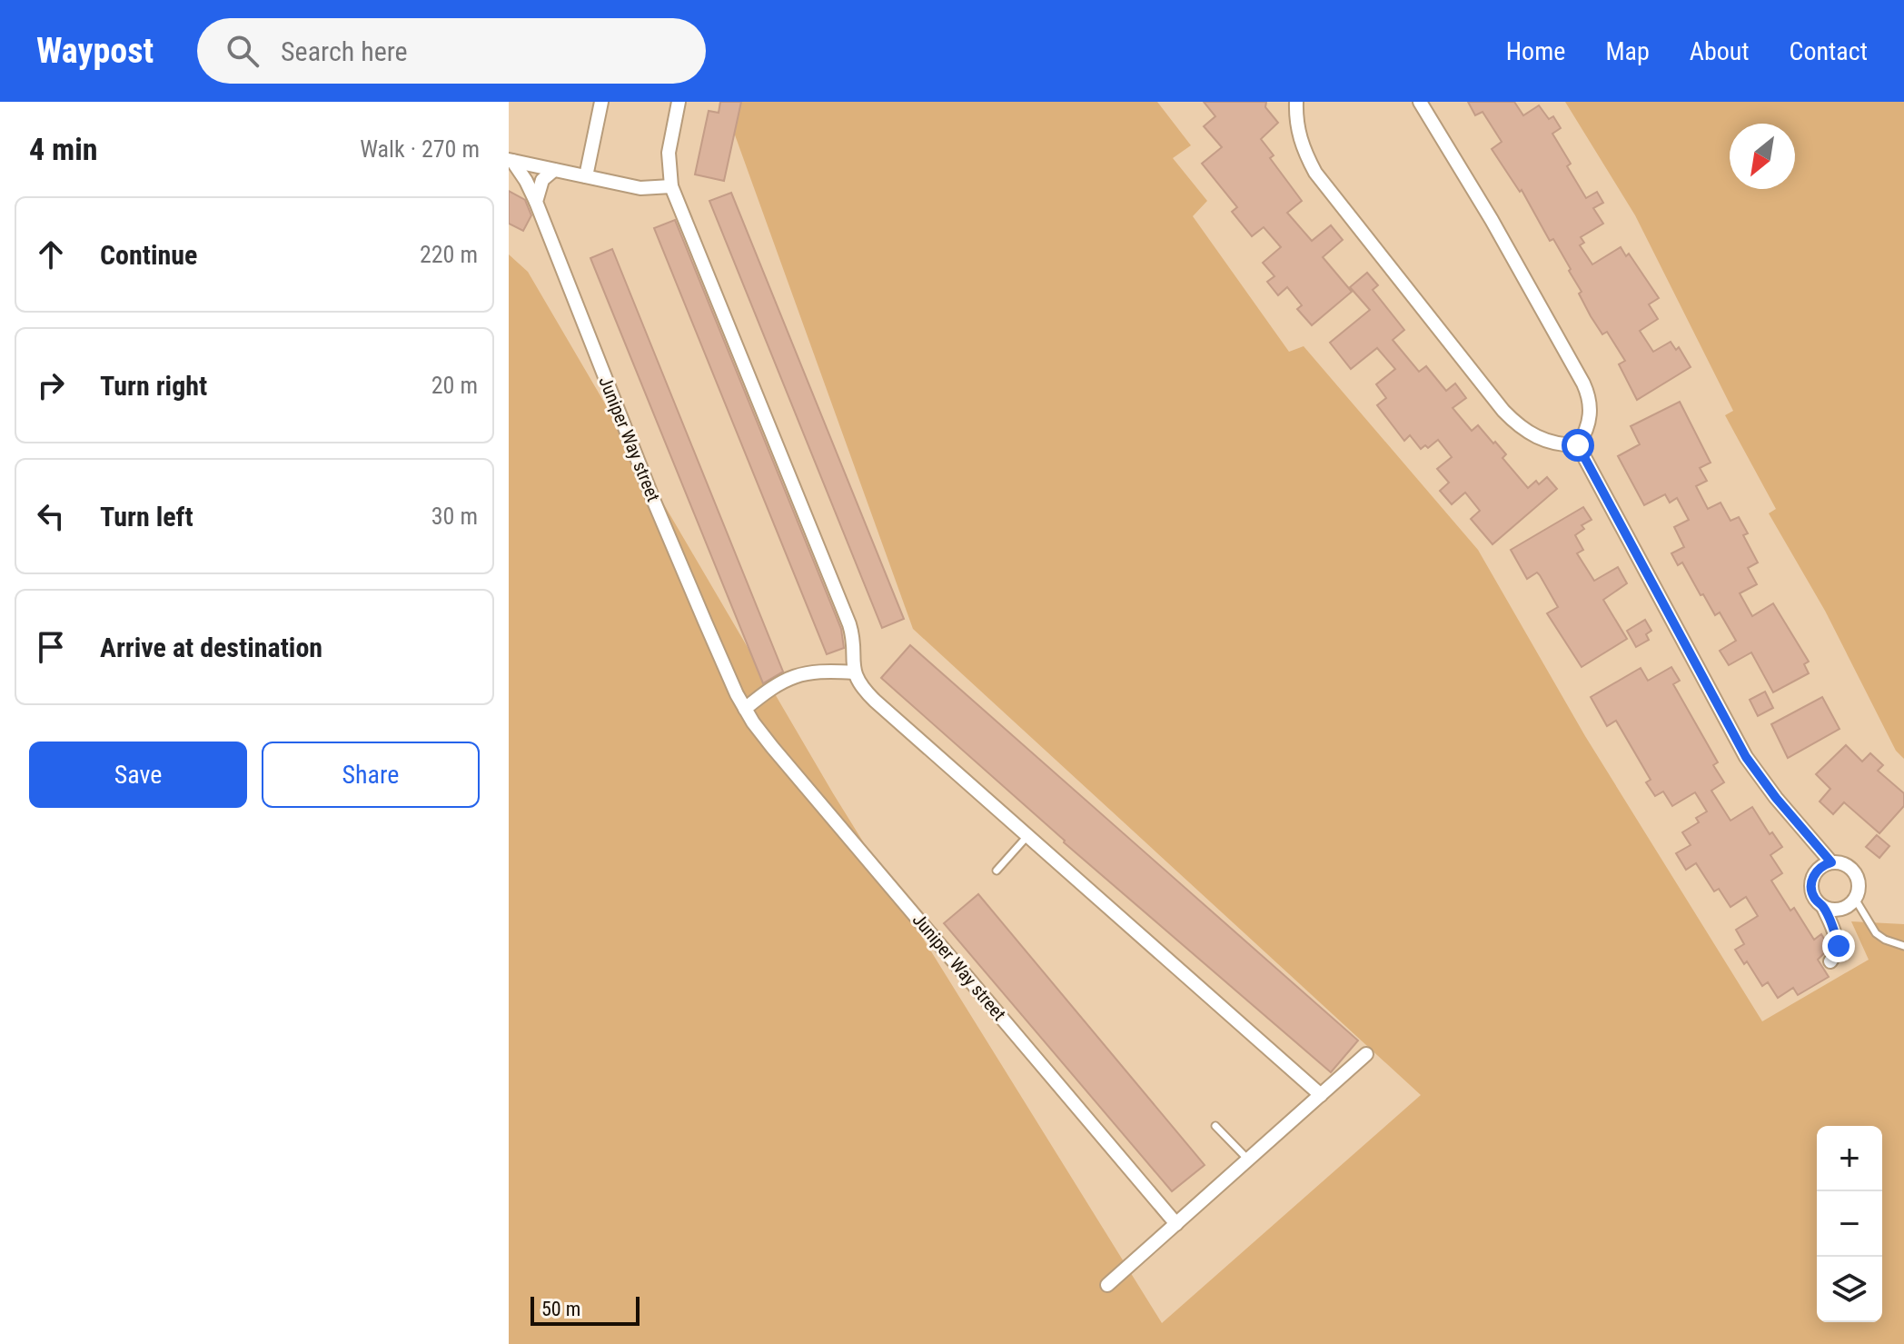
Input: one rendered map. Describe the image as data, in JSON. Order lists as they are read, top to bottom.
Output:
{
  "streets": {
    "street": ["Juniper Way street"]
  },
  "scale_bar": "50 m",
  "north": "bottom left",
  "page": {
    "header": "Waypost",
    "search": "Search here",
    "nav": [
      "Home",
      "Map",
      "About",
      "Contact"
    ],
    "heading": ["4 min", "Walk · 270 m"],
    "list": [
      ["Continue", "220 m"],
      ["Turn right", "20 m"],
      ["Turn left", "30 m"],
      "Arrive at destination"
    ],
    "buttons": ["Save", "Share"],
    "map_buttons": ["+", "−"],
    "scale": "50 m"
  }
}
